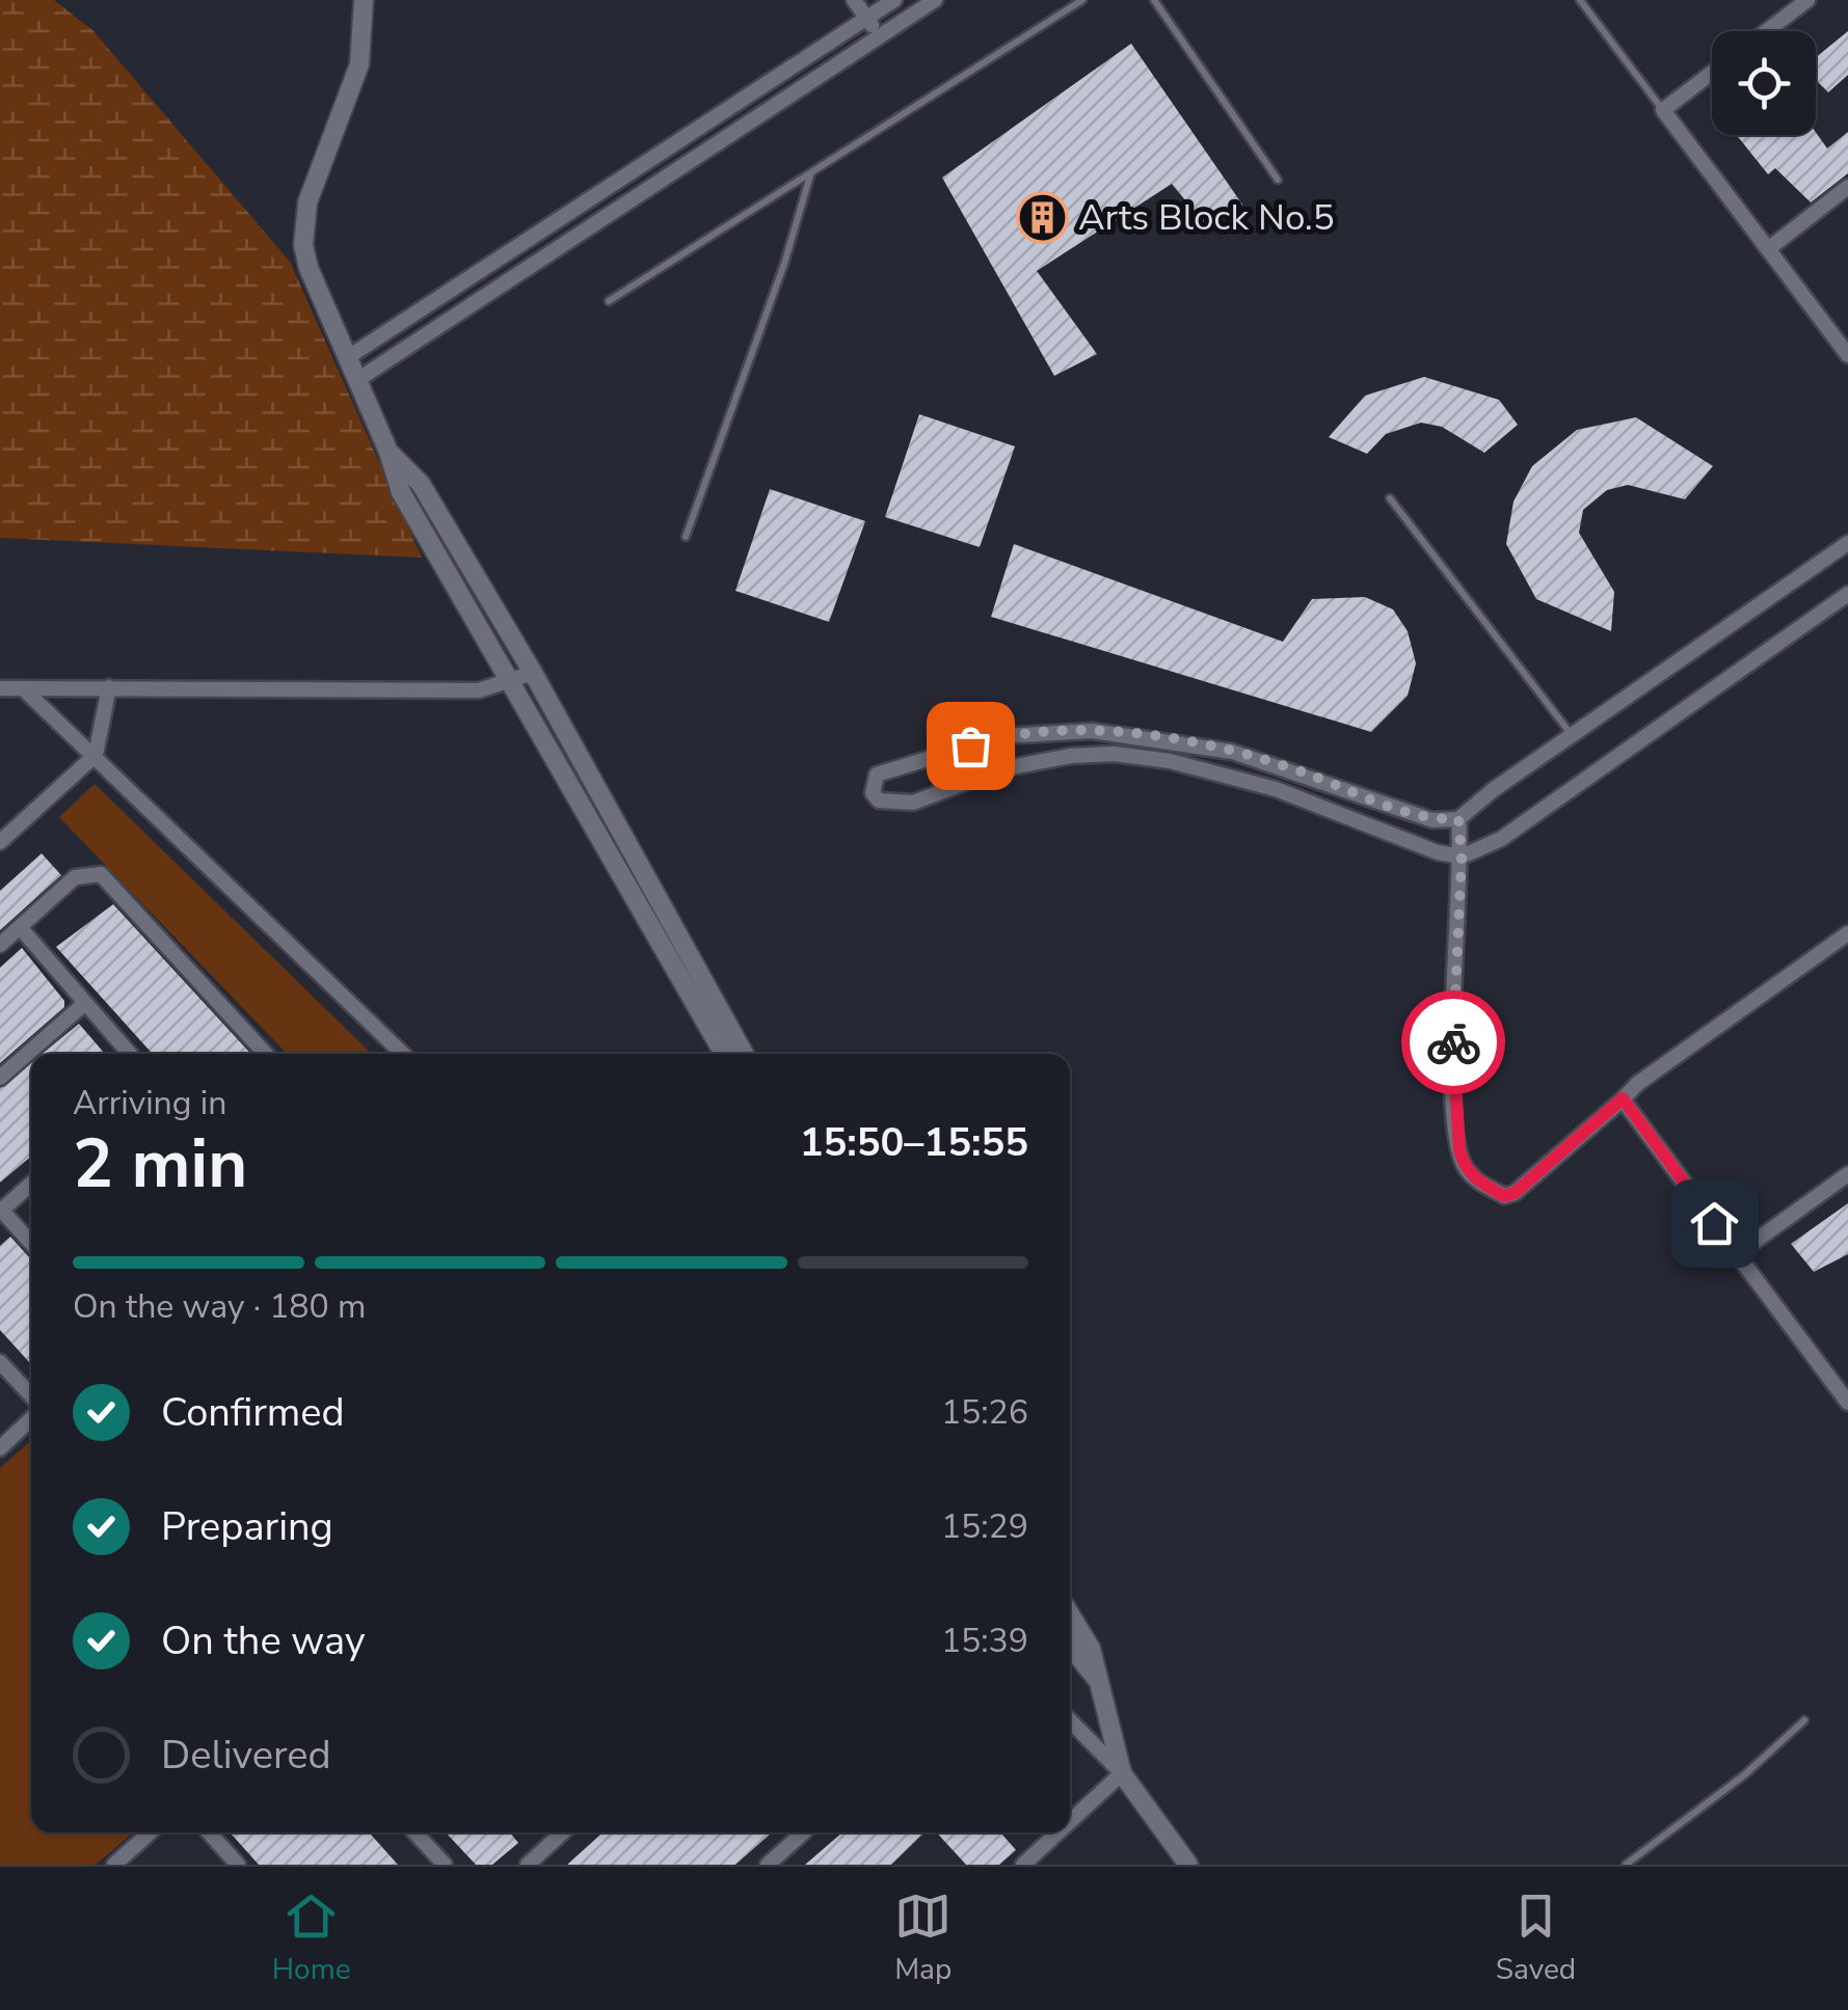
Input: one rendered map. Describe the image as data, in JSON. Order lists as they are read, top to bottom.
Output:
{
  "places": {
    "building": ["Arts Block No.5"]
  },
  "page": {
    "heading": ["2 min", "Arriving in", "15:50–15:55"],
    "bar": "On the way · 180 m",
    "list": [
      ["Confirmed", "15:26"],
      ["Preparing", "15:29"],
      ["On the way", "15:39"],
      "Delivered"
    ],
    "tabs": ["Home", "Map", "Saved"]
  }
}
